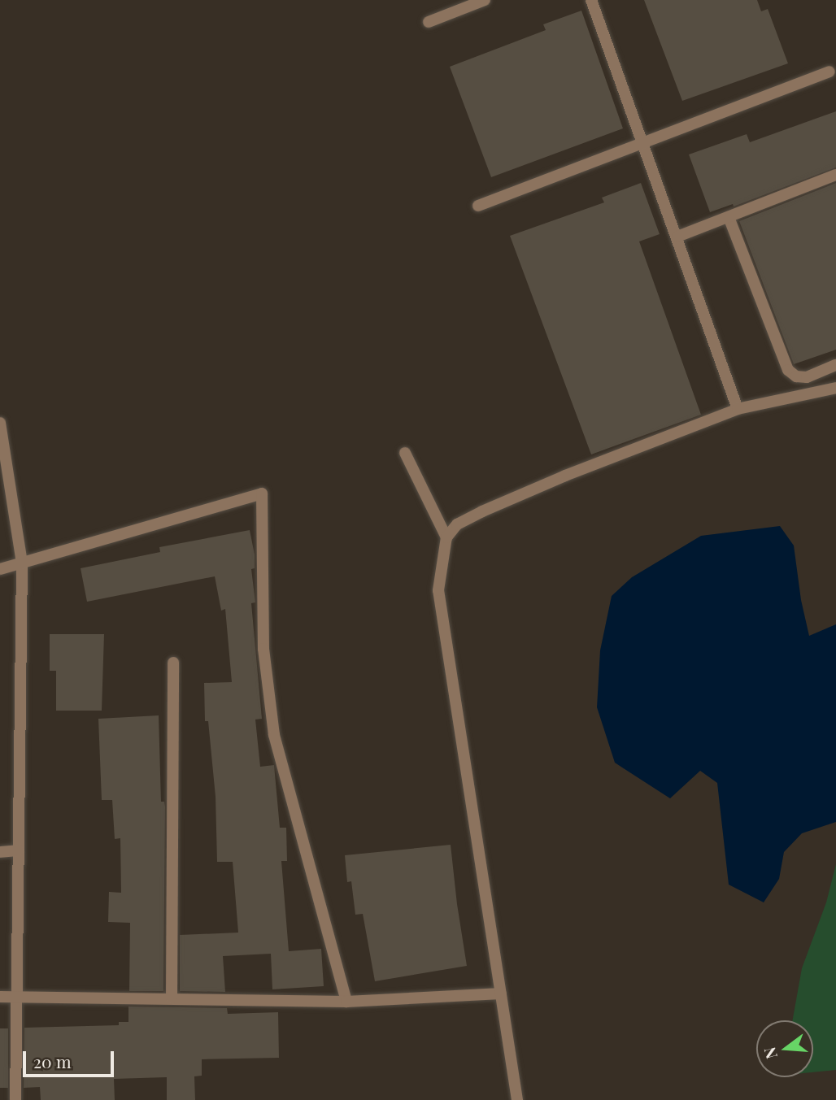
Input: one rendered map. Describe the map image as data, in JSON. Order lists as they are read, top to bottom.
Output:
{
  "scale_bar": "20 m",
  "north": "left"
}
